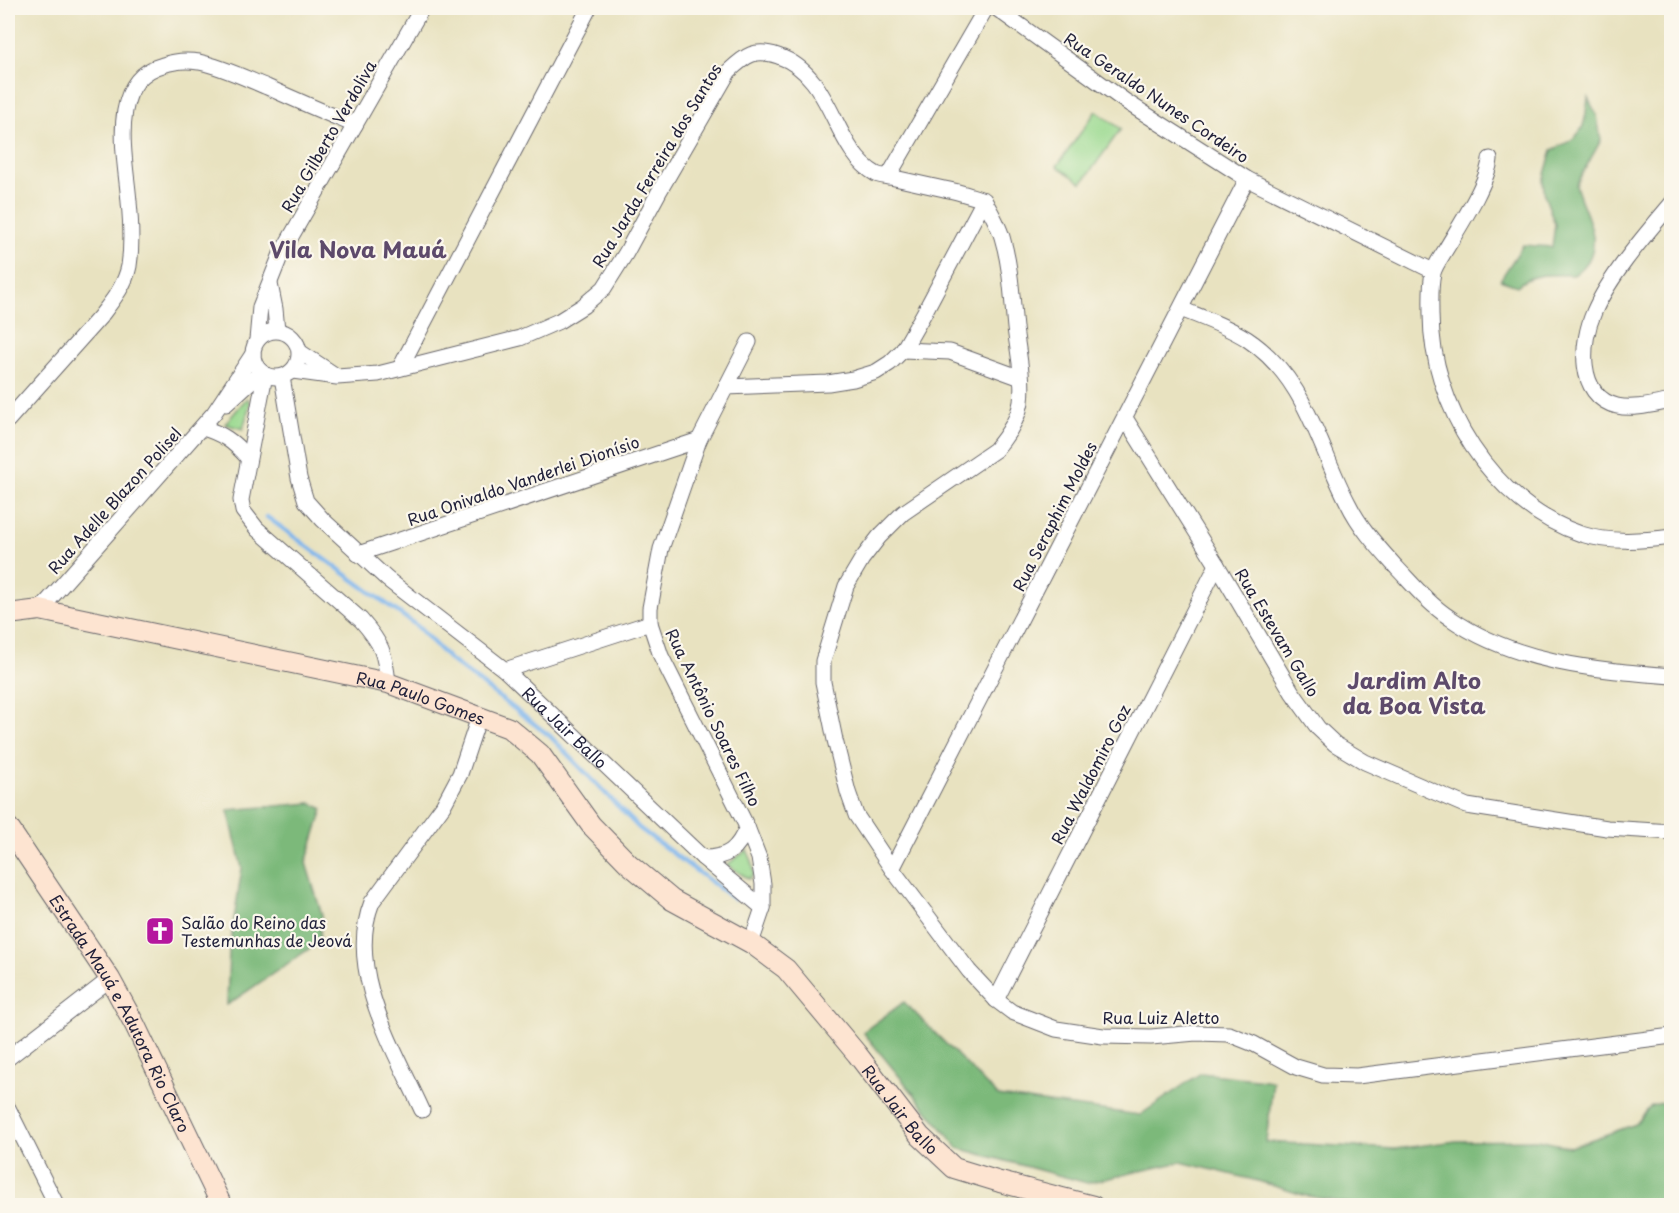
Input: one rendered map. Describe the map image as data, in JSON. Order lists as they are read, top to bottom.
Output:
{
  "streets": {
    "main road": ["Rua Paulo Gomes", "Rua Jair Ballo", "Estrada Mauá e Adutora Rio Claro"],
    "street": [
      "Rua Geraldo Nunes Cordeiro",
      "Rua Gilberto Verdoliva",
      "Rua Jarda Ferreira dos Santos",
      "Rua Onivaldo Vanderlei Dionísio",
      "Rua Adelle Blazon Polisel",
      "Rua Seraphim Moldes",
      "Rua Estevam Gallo",
      "Rua Antônio Soares Filho",
      "Rua Waldomiro Goz",
      "Rua Luiz Aletto"
    ]
  },
  "crossings": [
    ["Rua Geraldo Nunes Cordeiro", "Rua Seraphim Moldes"],
    ["Rua Gilberto Verdoliva", "Rua Jarda Ferreira dos Santos"],
    ["Rua Gilberto Verdoliva", "Rua Adelle Blazon Polisel"],
    ["Rua Gilberto Verdoliva", "Rua Jair Ballo"],
    ["Rua Jarda Ferreira dos Santos", "Rua Adelle Blazon Polisel"],
    ["Rua Jarda Ferreira dos Santos", "Rua Jair Ballo"],
    ["Rua Onivaldo Vanderlei Dionísio", "Rua Antônio Soares Filho"],
    ["Rua Onivaldo Vanderlei Dionísio", "Rua Jair Ballo"],
    ["Rua Adelle Blazon Polisel", "Rua Paulo Gomes"],
    ["Rua Adelle Blazon Polisel", "Rua Jair Ballo"],
    ["Rua Seraphim Moldes", "Rua Estevam Gallo"],
    ["Rua Seraphim Moldes", "Rua Luiz Aletto"],
    ["Rua Estevam Gallo", "Rua Waldomiro Goz"],
    ["Rua Paulo Gomes", "Rua Antônio Soares Filho"],
    ["Rua Paulo Gomes", "Rua Jair Ballo"],
    ["Rua Antônio Soares Filho", "Rua Jair Ballo"],
    ["Rua Waldomiro Goz", "Rua Luiz Aletto"]
  ],
  "districts": ["Vila Nova Mauá", "Jardim Alto da Boa Vista"],
  "places": {
    "church": ["Salão do Reino das Testemunhas de Jeová"]
  }
}
